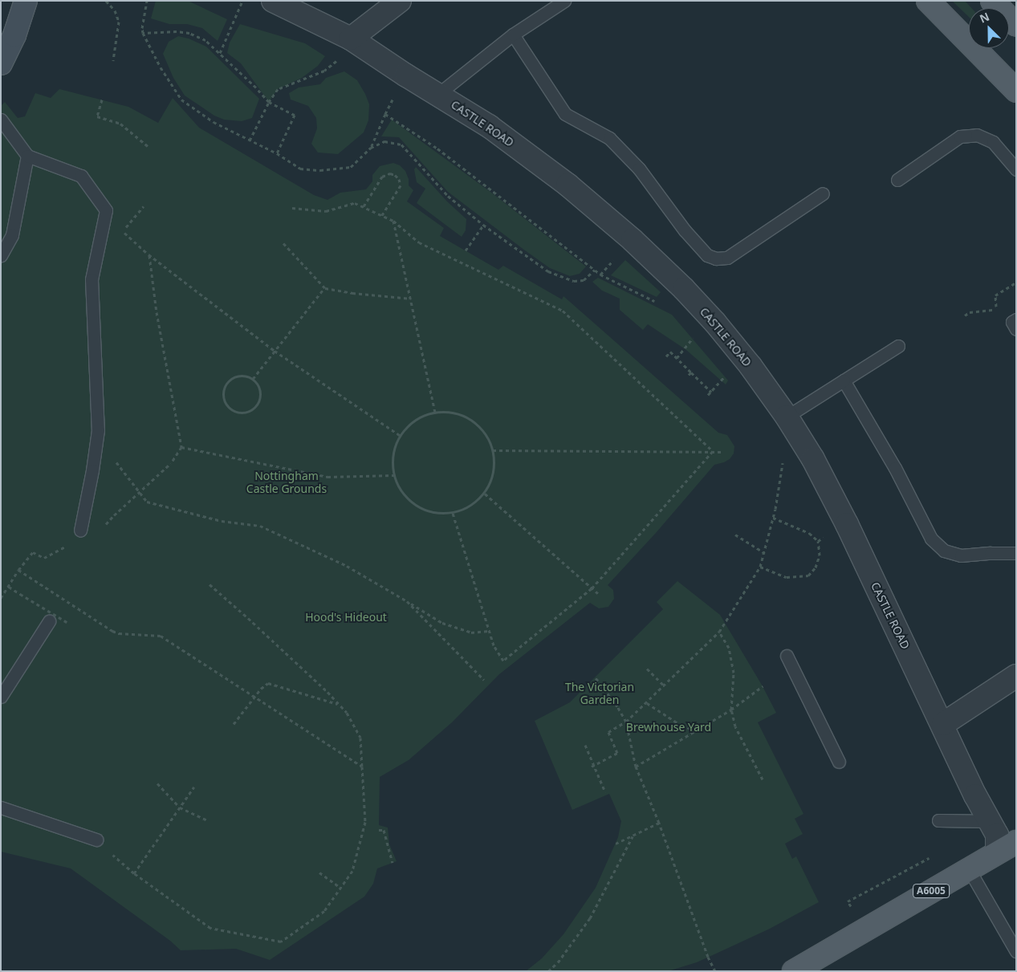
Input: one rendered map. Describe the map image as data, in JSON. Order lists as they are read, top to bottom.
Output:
{
  "streets": {
    "main road": ["A6005"],
    "street": ["CASTLE ROAD"]
  },
  "crossings": [
    ["CASTLE ROAD", "A6005"]
  ],
  "parks": [
    "Nottingham Castle Grounds",
    "Hood's Hideout",
    "The Victorian Garden",
    "Brewhouse Yard"
  ],
  "north": "top left"
}
